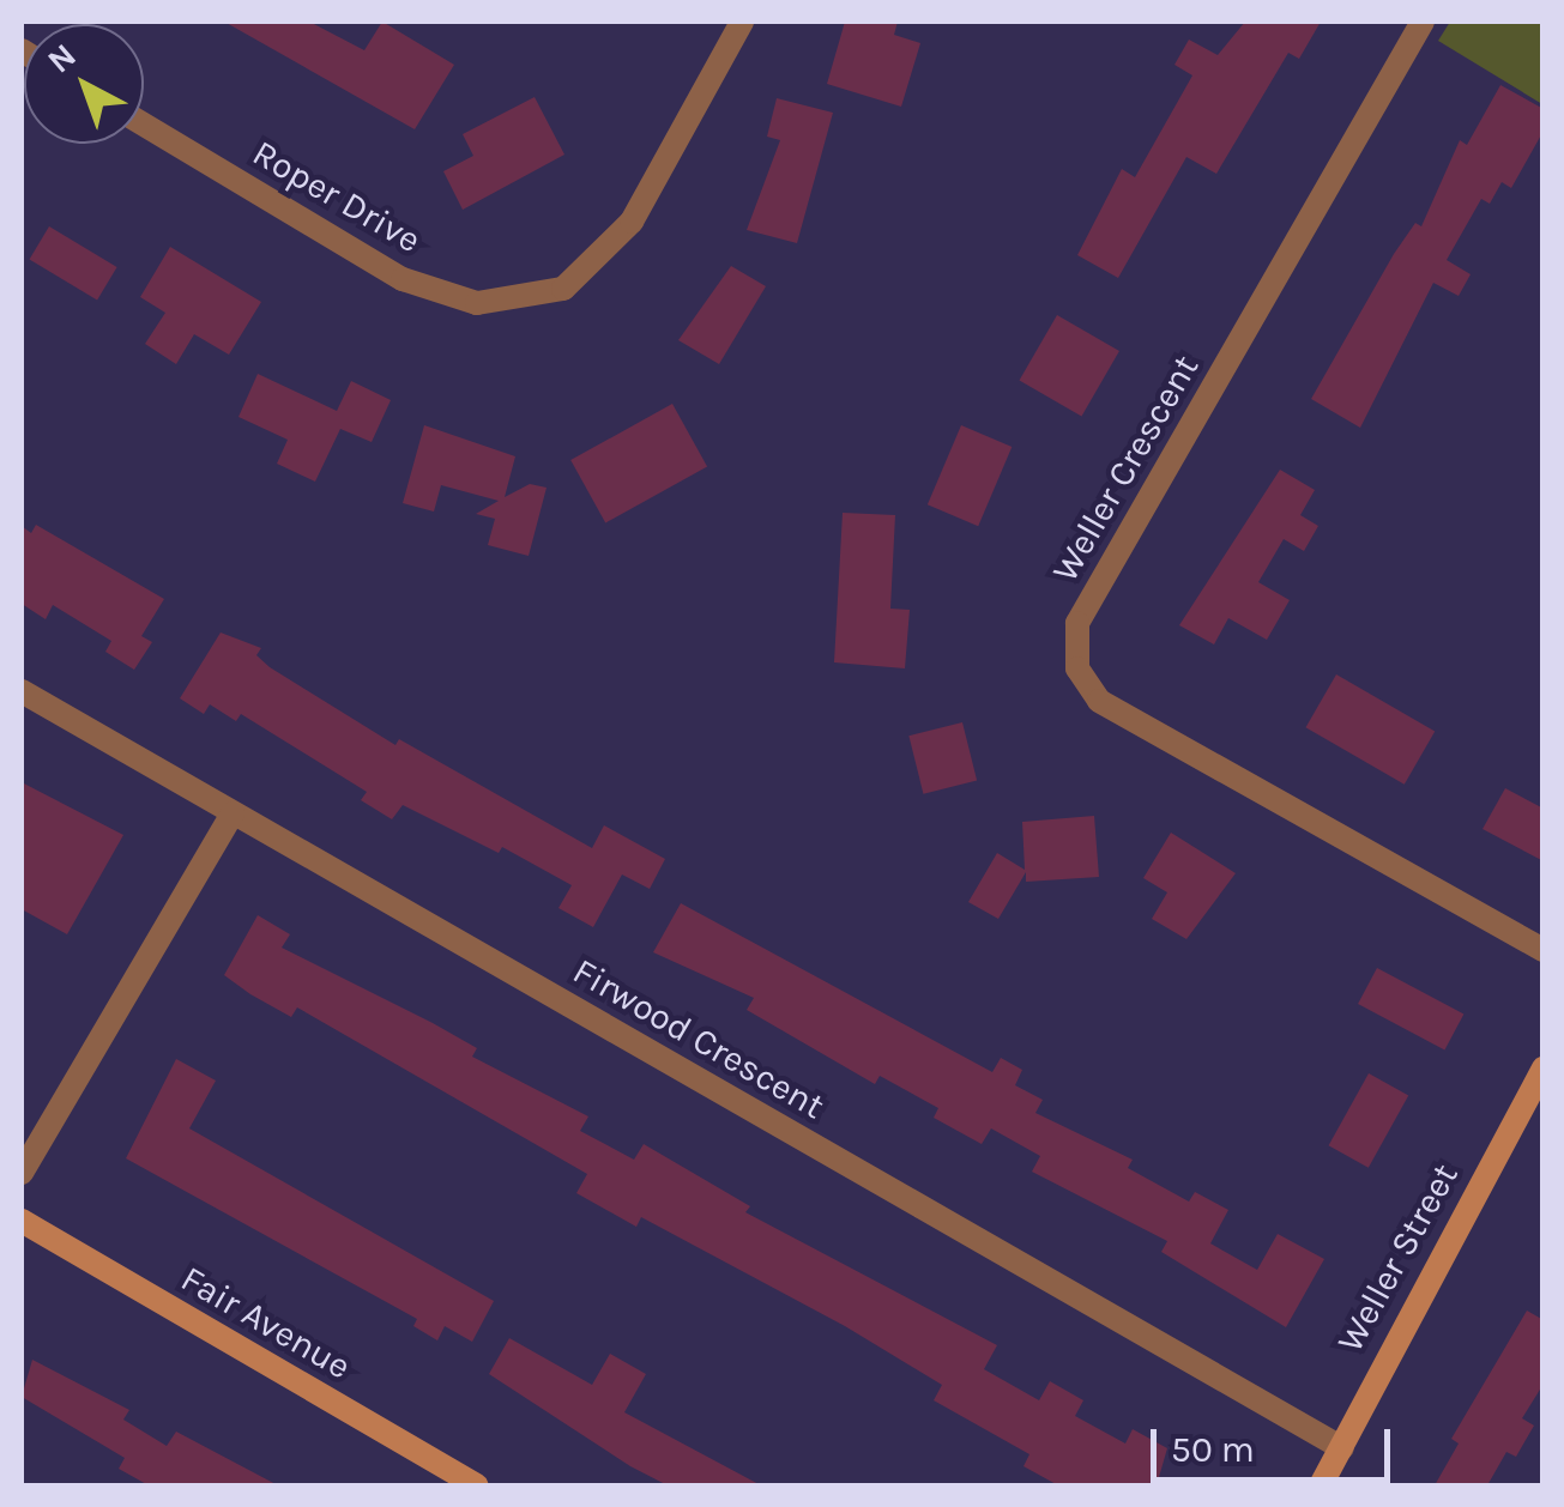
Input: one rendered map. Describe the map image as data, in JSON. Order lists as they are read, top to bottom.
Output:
{
  "streets": {
    "street": [
      "Roper Drive",
      "Weller Crescent",
      "Firwood Crescent",
      "Weller Street",
      "Fair Avenue"
    ]
  },
  "crossings": [
    ["Firwood Crescent", "Weller Street"]
  ],
  "scale_bar": "50 m",
  "north": "top left"
}
